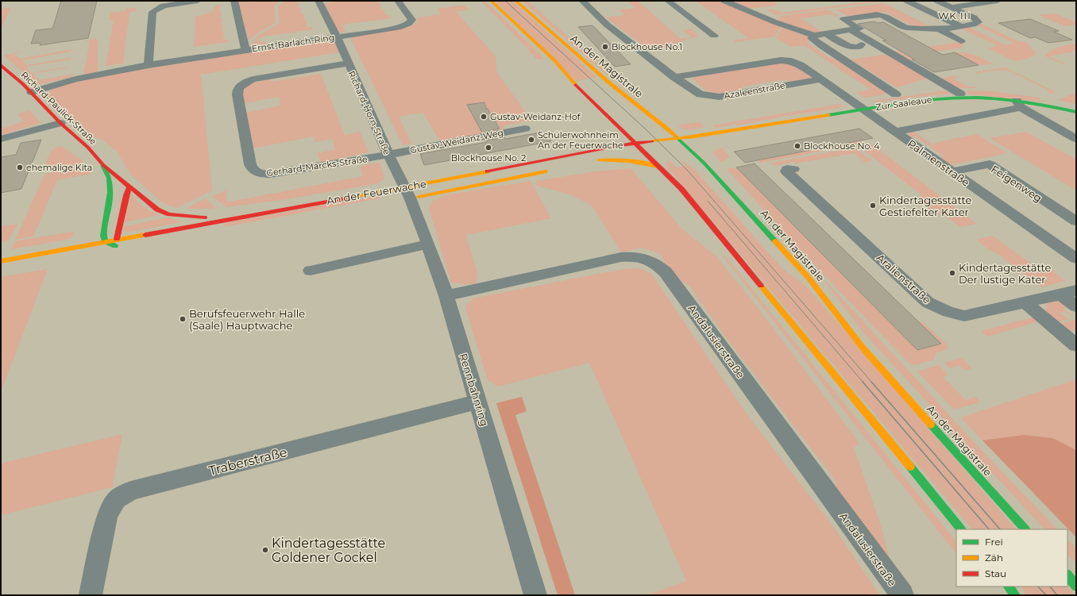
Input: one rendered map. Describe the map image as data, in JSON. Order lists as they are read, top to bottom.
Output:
{
  "streets": {
    "street": [
      "Ernst-Barlach-Ring",
      "An der Magistrale",
      "Azaleenstraße",
      "Zur Saaleaue",
      "Richard-Paulick-Straße",
      "Richard-Horn-Straße",
      "Gustav-Weidanz-Weg",
      "Palmenstraße",
      "Gerhard-Marcks-Straße",
      "Feigenweg",
      "An der Feuerwache",
      "Aralienstraße",
      "Andalusierstraße",
      "Rennbahnring",
      "Traberstraße"
    ]
  },
  "crossings": [
    ["Ernst-Barlach-Ring", "Richard-Paulick-Straße"],
    ["Ernst-Barlach-Ring", "Richard-Horn-Straße"],
    ["An der Magistrale", "Zur Saaleaue"],
    ["Zur Saaleaue", "Palmenstraße"],
    ["Zur Saaleaue", "An der Feuerwache"],
    ["Richard-Paulick-Straße", "An der Feuerwache"],
    ["Richard-Horn-Straße", "Gustav-Weidanz-Weg"],
    ["Richard-Horn-Straße", "Gerhard-Marcks-Straße"],
    ["Richard-Horn-Straße", "An der Feuerwache"],
    ["Richard-Horn-Straße", "Rennbahnring"],
    ["Gustav-Weidanz-Weg", "Gerhard-Marcks-Straße"],
    ["Palmenstraße", "Feigenweg"],
    ["An der Feuerwache", "Rennbahnring"],
    ["Andalusierstraße", "Rennbahnring"],
    ["Rennbahnring", "Traberstraße"]
  ],
  "districts": ["WK III"],
  "places": [
    "Blockhouse No.1",
    "Gustav-Weidanz-Hof",
    "Schülerwohnheim An der Feuerwache",
    "Blockhouse No. 4",
    "Blockhouse No. 2",
    "ehemalige Kita",
    "Kindertagesstätte Gestiefelter Kater",
    "Kindertagesstätte Der lustige Kater",
    "Berufsfeuerwehr Halle (Saale) Hauptwache",
    "Kindertagesstätte Goldener Gockel"
  ],
  "legend": ["Frei", "Zäh", "Stau"]
}
